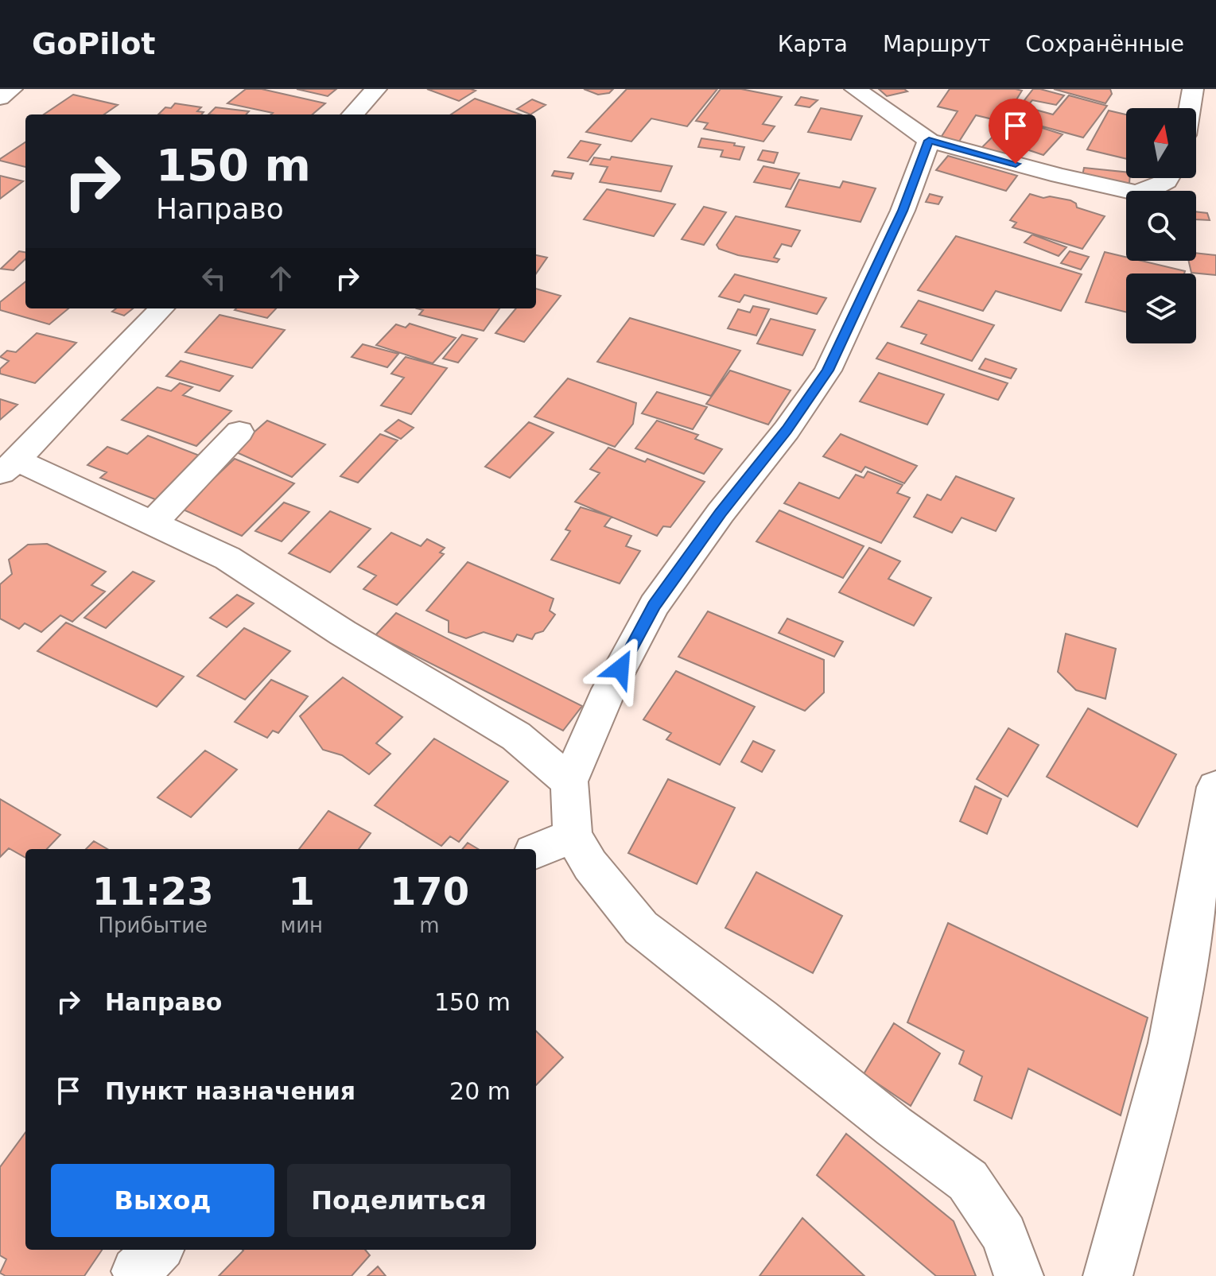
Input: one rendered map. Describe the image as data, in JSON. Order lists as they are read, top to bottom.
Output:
{
  "north": "top",
  "page": {
    "header": "GoPilot",
    "nav": ["Карта", "Маршрут", "Сохранённые"],
    "turn": ["150 m", "Направо"],
    "eta": [
      "11:23",
      "Прибытие",
      "1",
      "мин",
      "170",
      "m"
    ],
    "list": [
      {
        "name": "Направо",
        "value": "150 m"
      },
      {
        "name": "Пункт назначения",
        "value": "20 m"
      }
    ],
    "buttons": ["Выход", "Поделиться"]
  }
}
